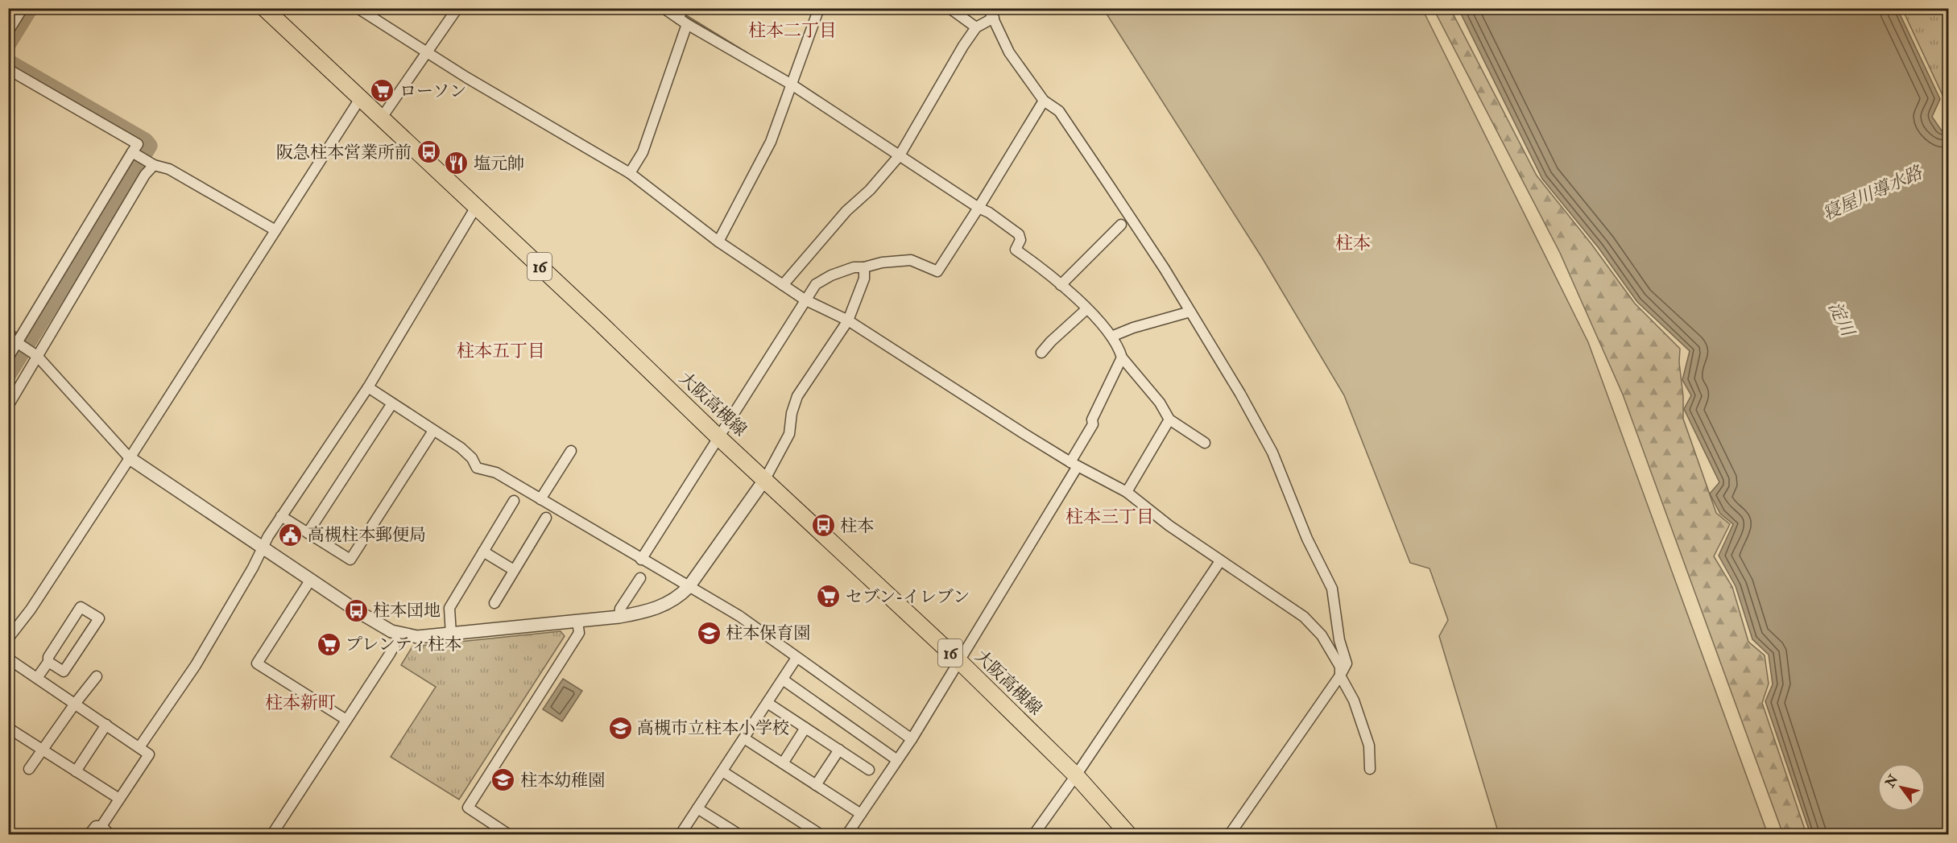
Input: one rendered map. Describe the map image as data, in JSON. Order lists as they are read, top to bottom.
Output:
{
  "streets": {
    "main road": ["16", "大阪高槻線"]
  },
  "districts": [
    "柱本二丁目",
    "柱本",
    "柱本五丁目",
    "柱本三丁目",
    "柱本新町"
  ],
  "water": ["寝屋川導水路", "淀川"],
  "places": {
    "supermarket": ["ローソン", "セブン-イレブン", "プレンティ柱本"],
    "bus stop": ["阪急柱本営業所前", "柱本", "柱本団地"],
    "restaurant": ["塩元帥"],
    "public building": ["高槻柱本郵便局"],
    "school or university": ["柱本保育園", "高槻市立柱本小学校", "柱本幼稚園"]
  },
  "north": "top left"
}
